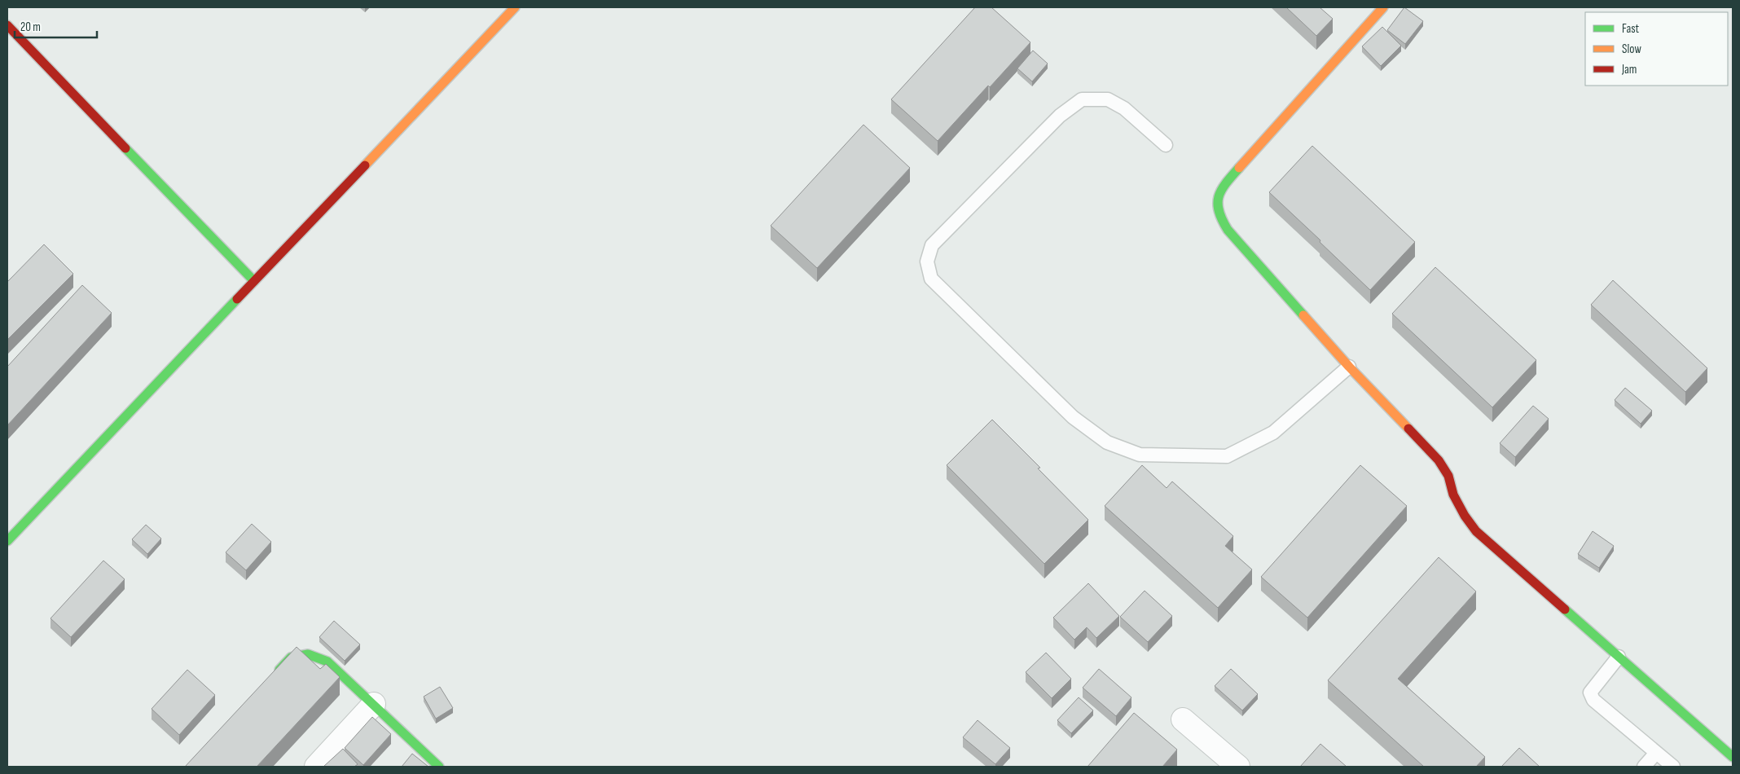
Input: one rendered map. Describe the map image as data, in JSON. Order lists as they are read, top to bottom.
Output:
{
  "legend": ["Fast", "Slow", "Jam"],
  "scale_bar": "20 m"
}
